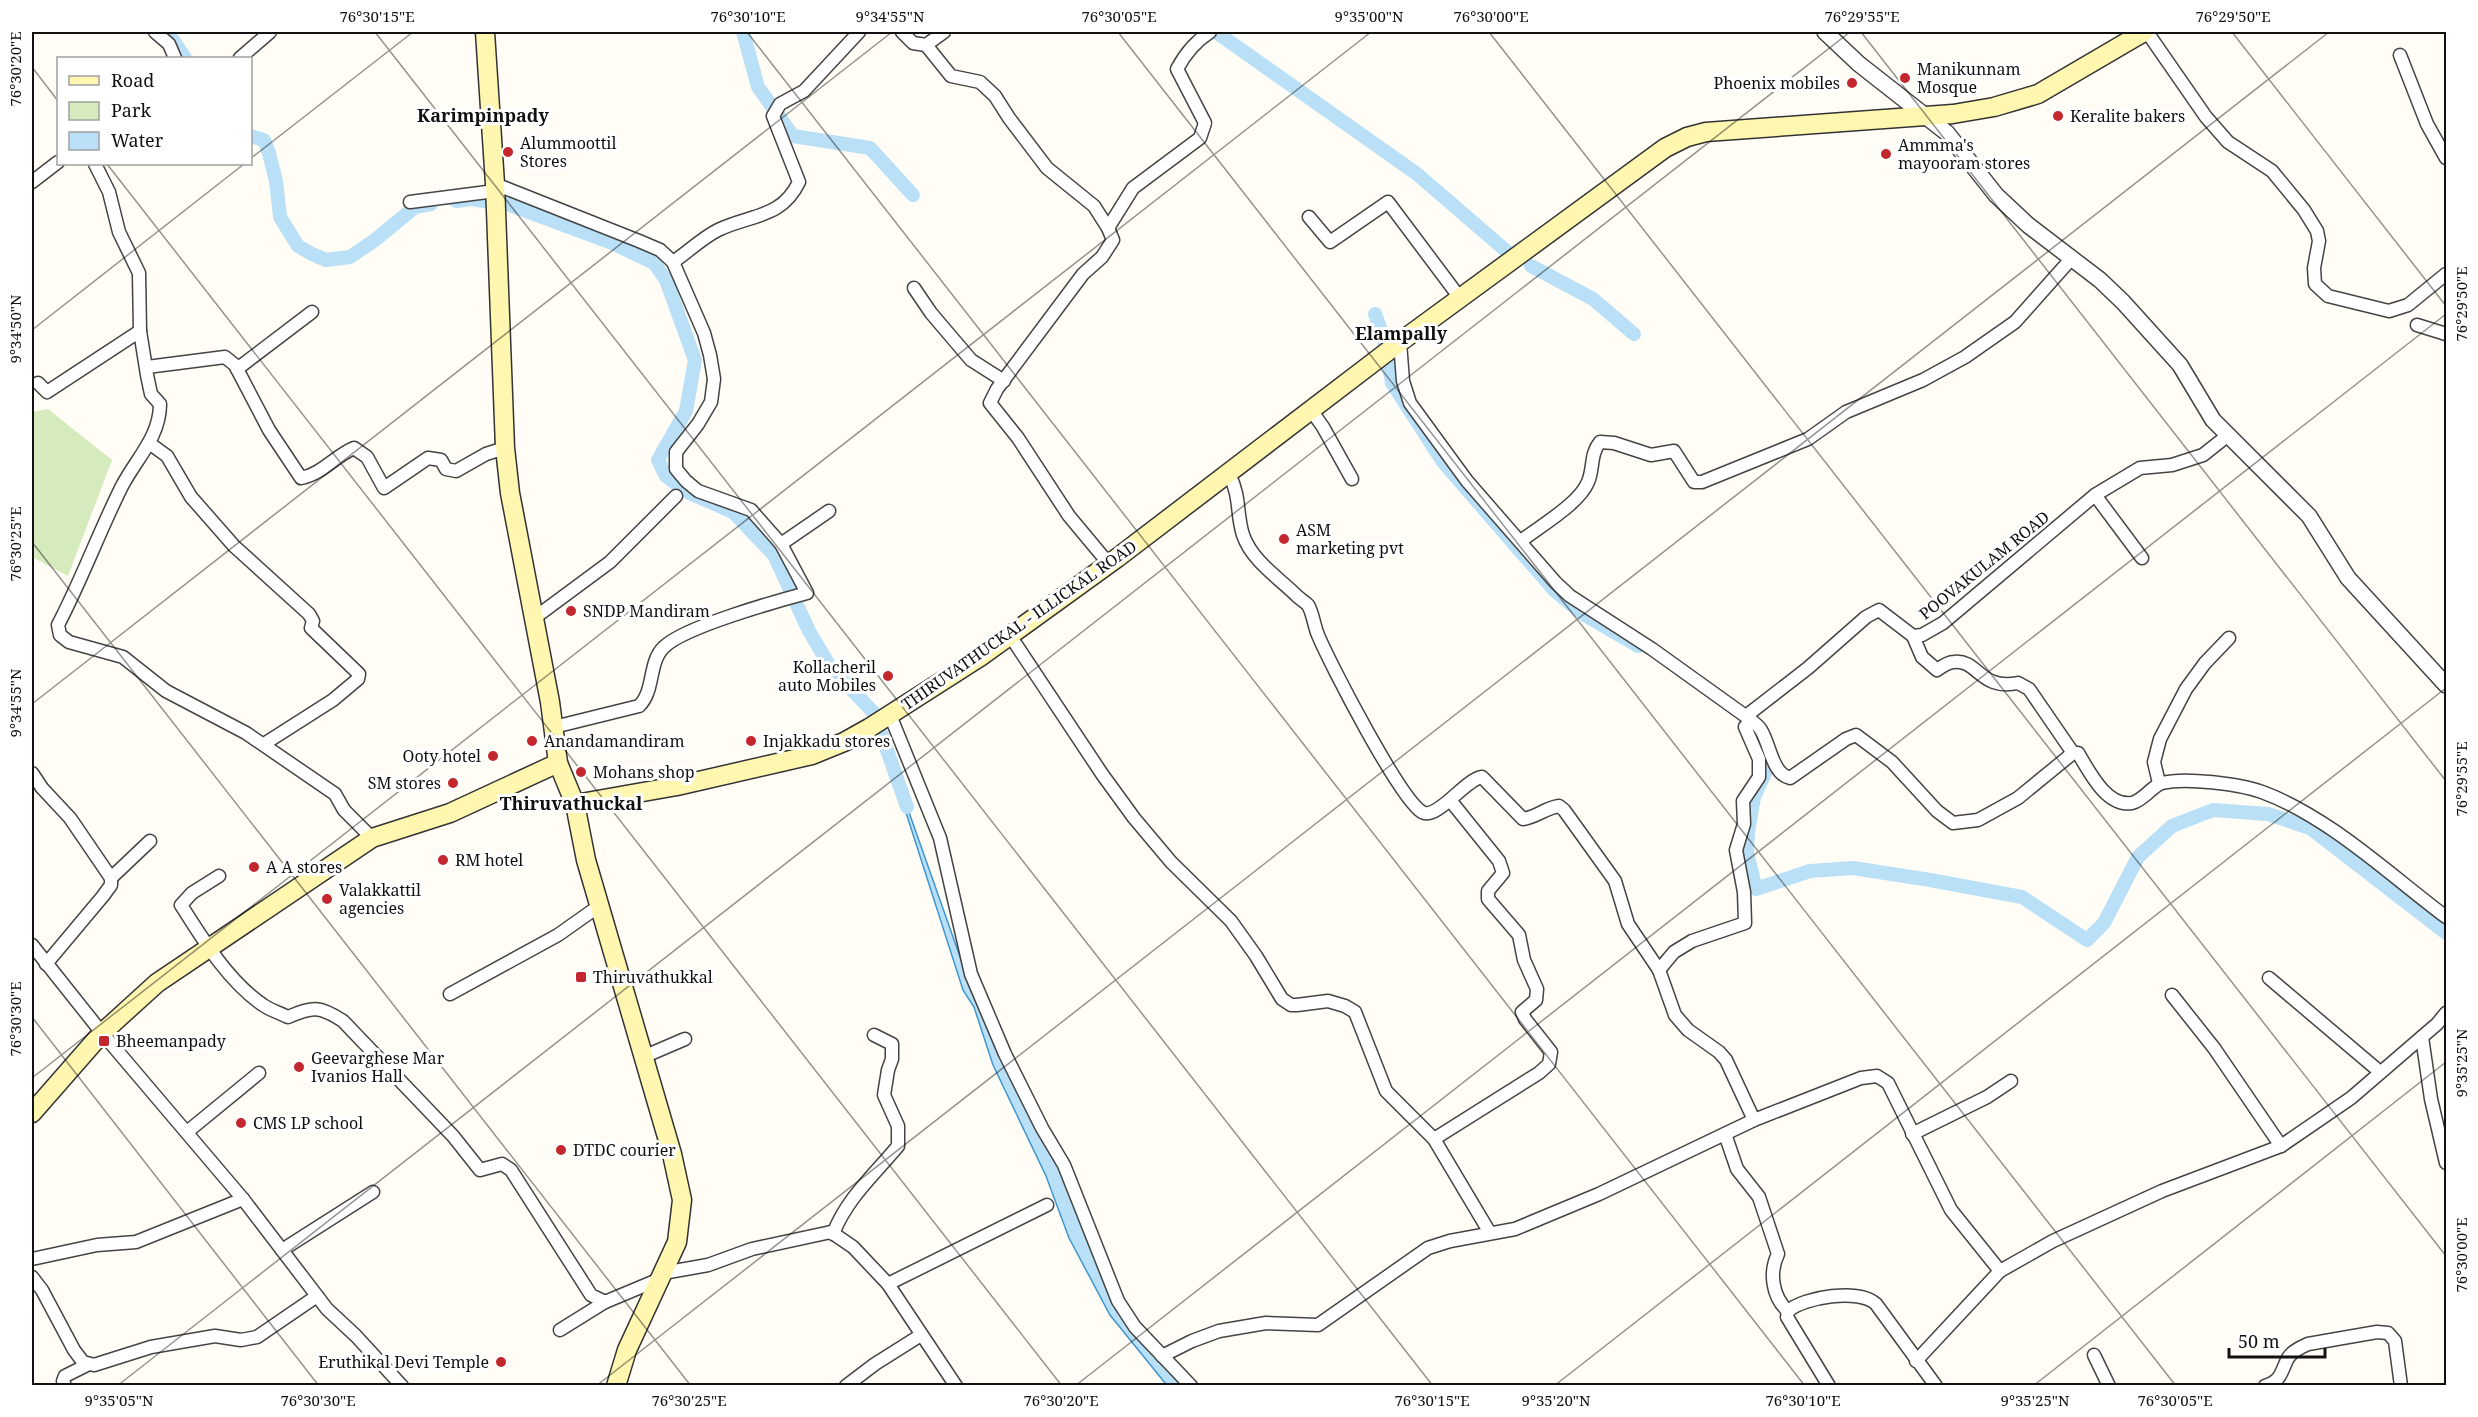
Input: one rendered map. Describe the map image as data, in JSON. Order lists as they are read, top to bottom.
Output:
{
  "streets": {
    "main road": ["THIRUVATHUCKAL - ILLICKAL ROAD"],
    "street": ["POOVAKULAM ROAD"]
  },
  "districts": ["Karimpinpady", "Elampally", "Thiruvathuckal"],
  "places": {
    "other": [
      "Manikunnam Mosque",
      "Phoenix mobiles",
      "Keralite bakers",
      "Alummoottil Stores",
      "Ammma's mayooram stores",
      "ASM marketing pvt",
      "SNDP Mandiram",
      "Kollacheril auto Mobiles",
      "Anandamandiram",
      "Injakkadu stores",
      "Ooty hotel",
      "Mohans shop",
      "SM stores",
      "RM hotel",
      "A A stores",
      "Valakkattil agencies",
      "Geevarghese Mar Ivanios Hall",
      "CMS LP school",
      "DTDC courier",
      "Eruthikal Devi Temple"
    ],
    "transit": ["Thiruvathukkal", "Bheemanpady"]
  },
  "legend": ["Road", "Park", "Water"],
  "scale_bar": "50 m",
  "coordinates": [
    "76°30'15\"E",
    "76°30'10\"E",
    "9°34'55\"N",
    "76°30'05\"E",
    "9°35'00\"N",
    "76°30'00\"E",
    "76°29'55\"E",
    "76°29'50\"E",
    "76°30'20\"E",
    "9°34'50\"N",
    "76°30'25\"E",
    "76°30'30\"E",
    "9°35'25\"N",
    "9°35'05\"N",
    "9°35'20\"N"
  ]
}
